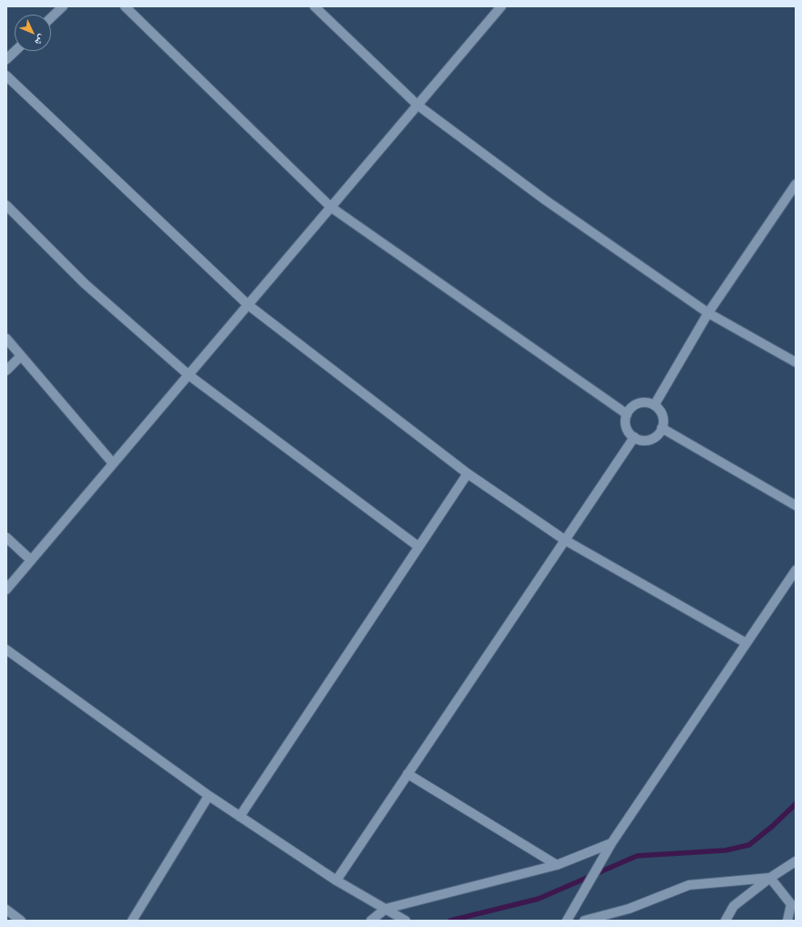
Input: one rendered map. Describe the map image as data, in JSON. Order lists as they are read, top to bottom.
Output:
{
  "north": "bottom right"
}
